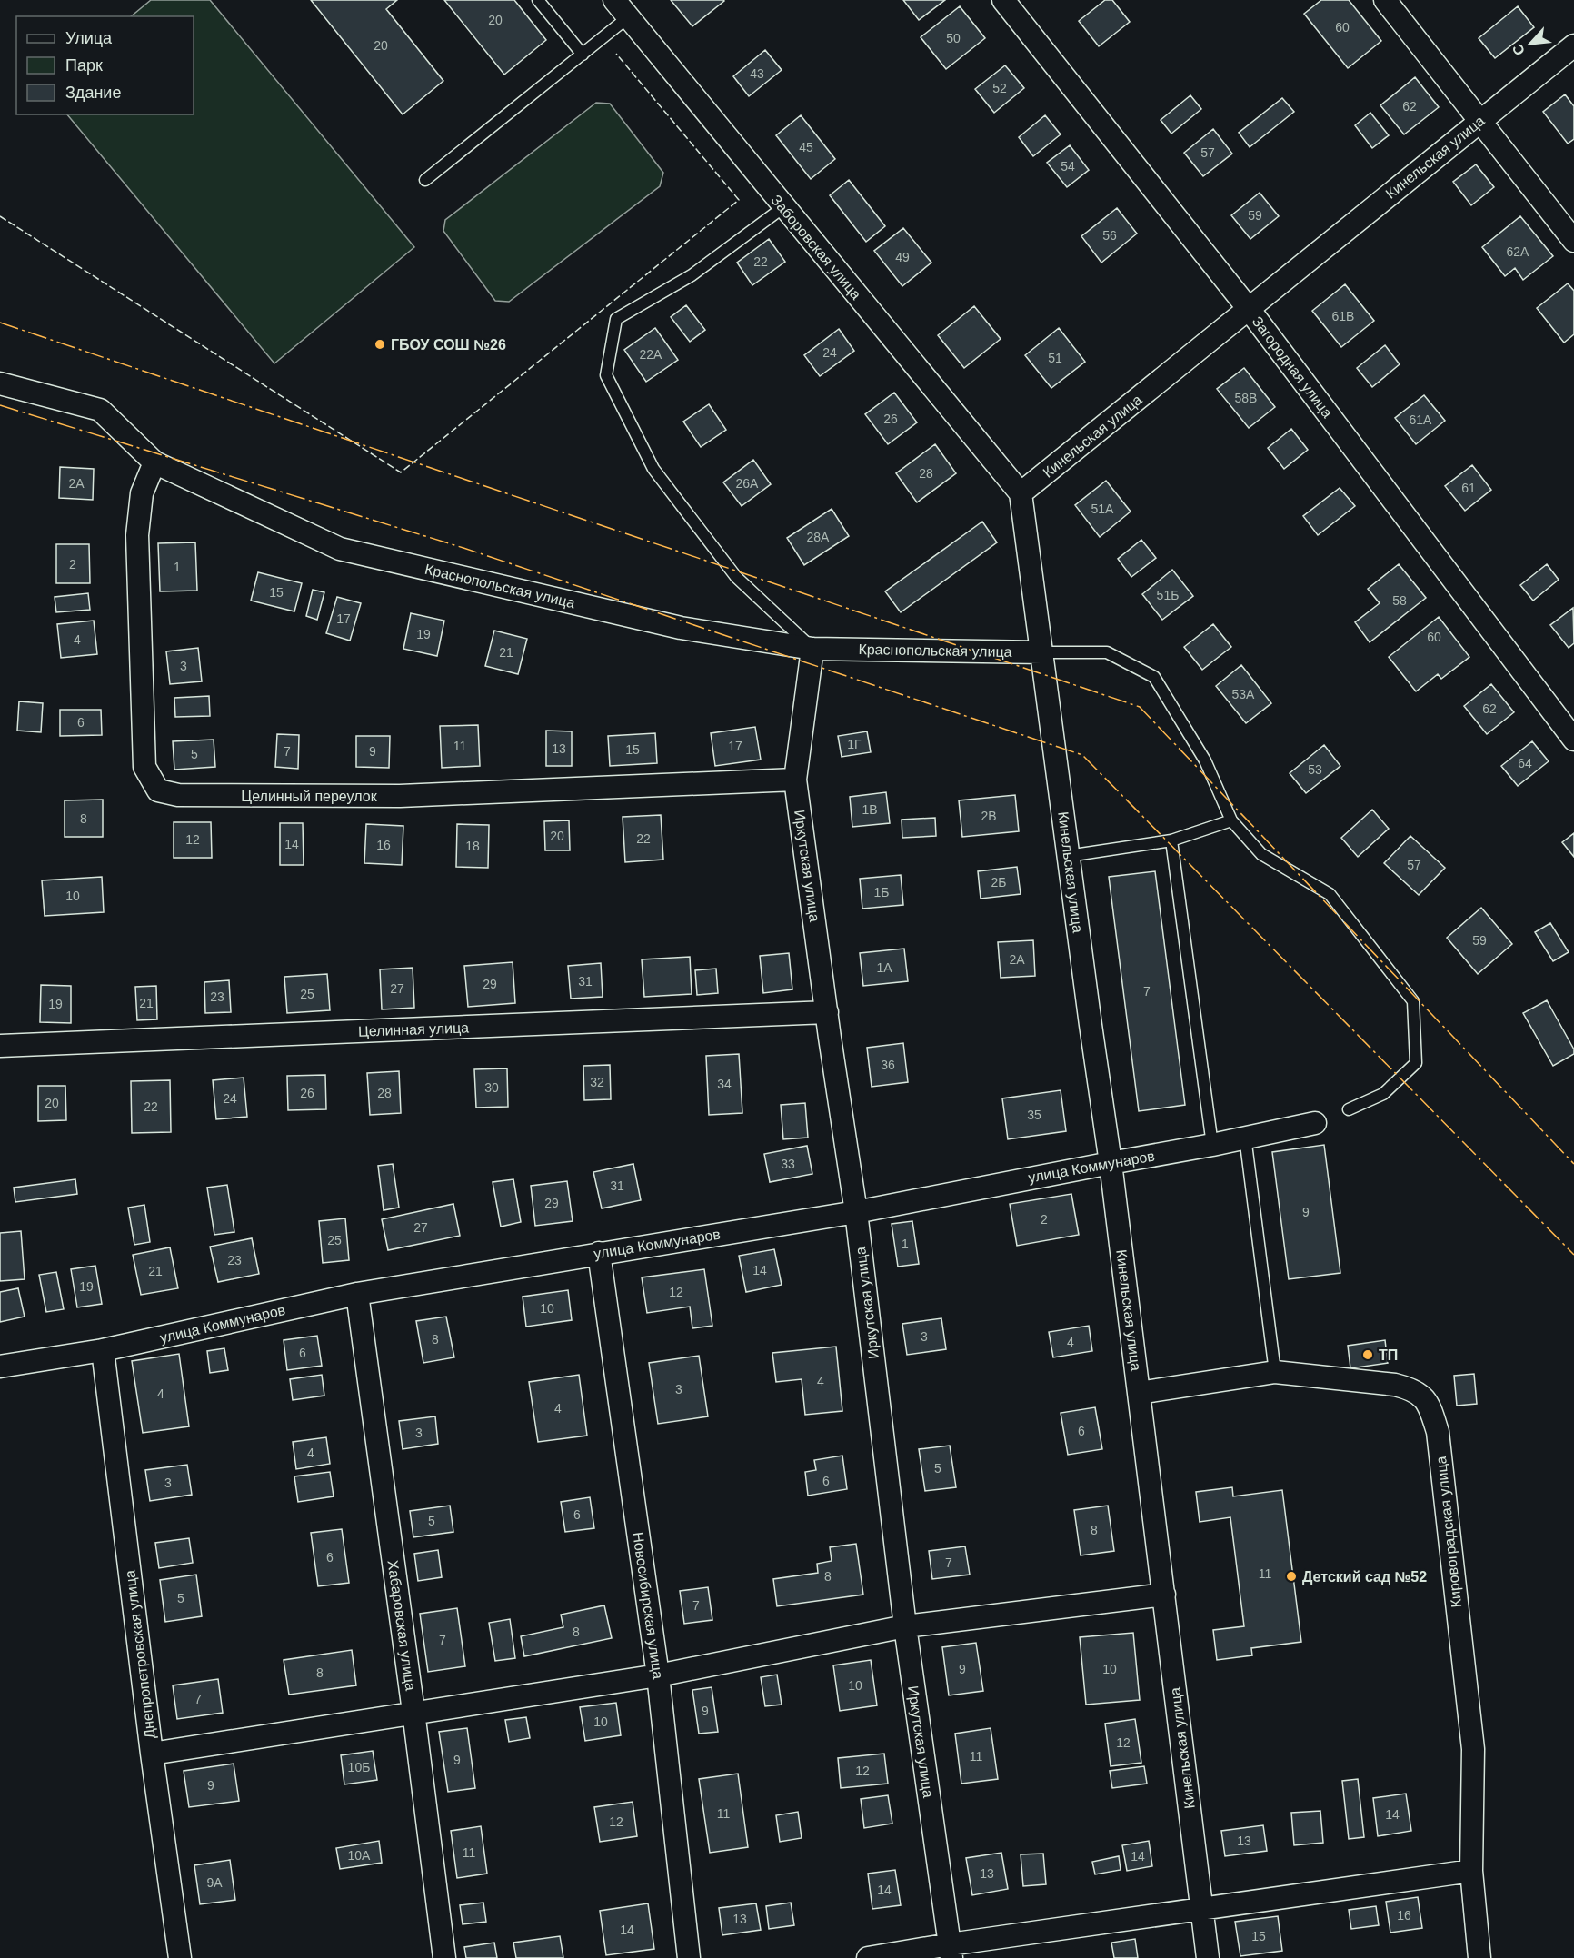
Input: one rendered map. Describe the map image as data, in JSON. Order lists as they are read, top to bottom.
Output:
{
  "streets": {
    "street": [
      "Кинельская улица",
      "Заборовская улица",
      "Загородная улица",
      "Краснопольская улица",
      "Целинный переулок",
      "Иркутская улица",
      "Целинная улица",
      "улица Коммунаров",
      "Кировоградская улица",
      "Новосибирская улица",
      "Хабаровская улица",
      "Днепропетровская улица"
    ]
  },
  "crossings": [
    ["Кинельская улица", "Заборовская улица"],
    ["Кинельская улица", "Загородная улица"],
    ["Кинельская улица", "Краснопольская улица"],
    ["Кинельская улица", "улица Коммунаров"],
    ["Кинельская улица", "Кировоградская улица"],
    ["Краснопольская улица", "Целинный переулок"],
    ["Краснопольская улица", "Иркутская улица"],
    ["Целинный переулок", "Иркутская улица"],
    ["Иркутская улица", "Целинная улица"],
    ["Иркутская улица", "улица Коммунаров"],
    ["улица Коммунаров", "Новосибирская улица"],
    ["улица Коммунаров", "Хабаровская улица"],
    ["улица Коммунаров", "Днепропетровская улица"]
  ],
  "places": ["ГБОУ СОШ №26", "ТП", "Детский сад №52"],
  "house_numbers": [
    "20",
    "60",
    "50",
    "20",
    "43",
    "52",
    "62",
    "45",
    "57",
    "54",
    "59",
    "56",
    "62А",
    "49",
    "22",
    "61В",
    "24",
    "22А",
    "51",
    "58В",
    "26",
    "61А",
    "28",
    "2А",
    "26А",
    "61",
    "51А",
    "28А",
    "2",
    "1",
    "15",
    "51Б",
    "58",
    "17",
    "19",
    "60",
    "4",
    "21",
    "3",
    "53А",
    "62",
    "6",
    "1Г",
    "11",
    "17",
    "13",
    "15",
    "7",
    "9",
    "5",
    "64",
    "53",
    "1В",
    "2В",
    "8",
    "20",
    "22",
    "12",
    "14",
    "16",
    "18",
    "57",
    "2Б",
    "1Б",
    "10",
    "59",
    "2А",
    "1А",
    "31",
    "29",
    "27",
    "7",
    "25",
    "23",
    "21",
    "19",
    "36",
    "32",
    "34",
    "30",
    "26",
    "28",
    "24",
    "20",
    "22",
    "35",
    "33",
    "31",
    "29",
    "9",
    "2",
    "27",
    "25",
    "1",
    "23",
    "14",
    "21",
    "19",
    "12",
    "10",
    "3",
    "8",
    "4",
    "6",
    "4",
    "3",
    "4",
    "4",
    "6",
    "3",
    "4",
    "5",
    "6",
    "3",
    "6",
    "5",
    "8",
    "6",
    "7",
    "11",
    "8",
    "5",
    "7",
    "8",
    "7",
    "9",
    "10",
    "8",
    "10",
    "7",
    "9",
    "10",
    "12",
    "11",
    "9",
    "10Б",
    "12",
    "9",
    "11",
    "14",
    "12",
    "13",
    "11",
    "10А",
    "14",
    "13",
    "9А",
    "14",
    "16",
    "13",
    "14",
    "15"
  ],
  "legend": ["Улица", "Парк", "Здание"],
  "north": "bottom left"
}
